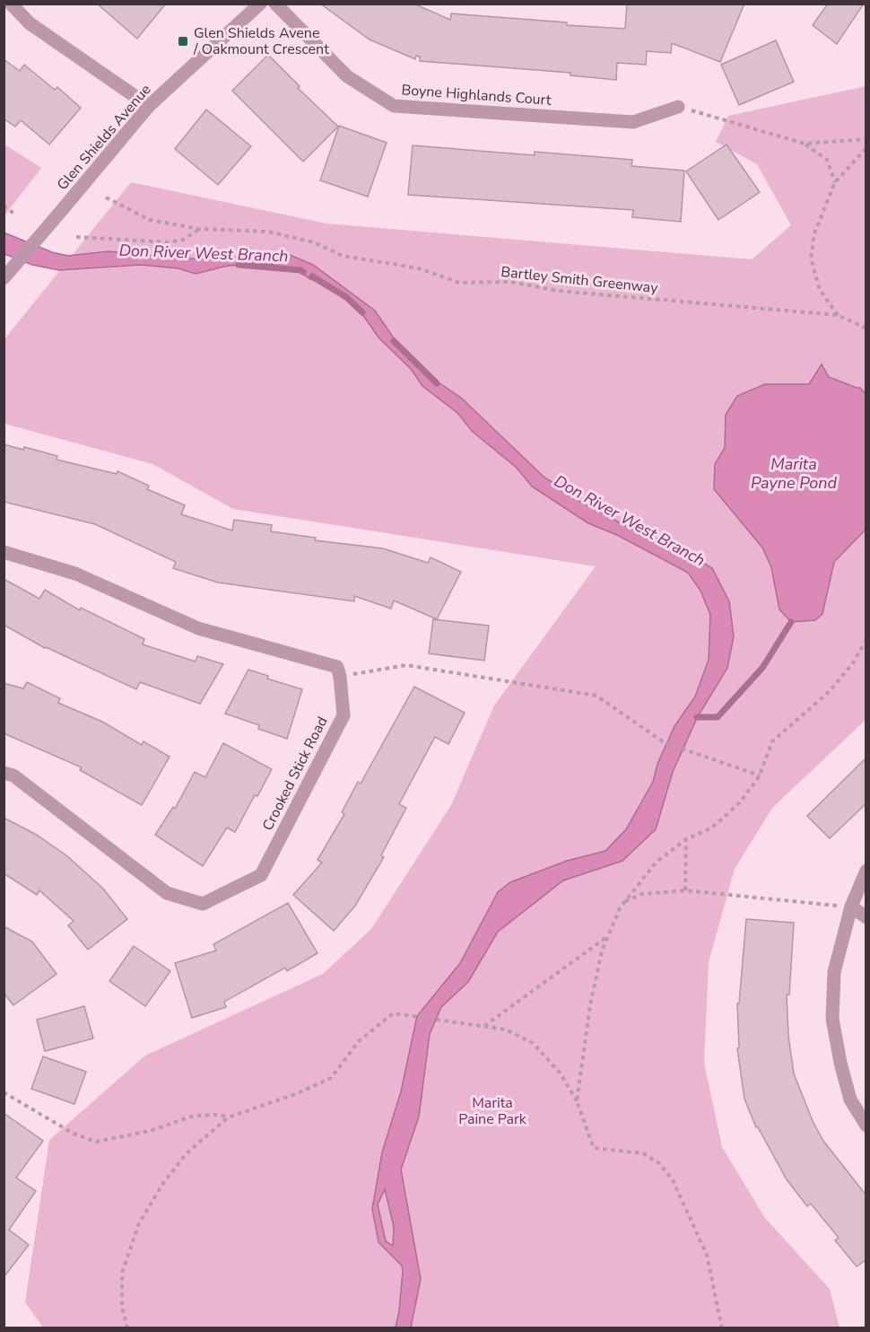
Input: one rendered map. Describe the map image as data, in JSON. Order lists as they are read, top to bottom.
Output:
{
  "streets": {
    "street": ["Boyne Highlands Court", "Glen Shields Avenue", "Crooked Stick Road"],
    "path": ["Bartley Smith Greenway"]
  },
  "water": ["Don River West Branch", "Marita Payne Pond"],
  "parks": ["Marita Paine Park"],
  "places": {
    "transit": ["Glen Shields Avene / Oakmount Crescent"]
  }
}
